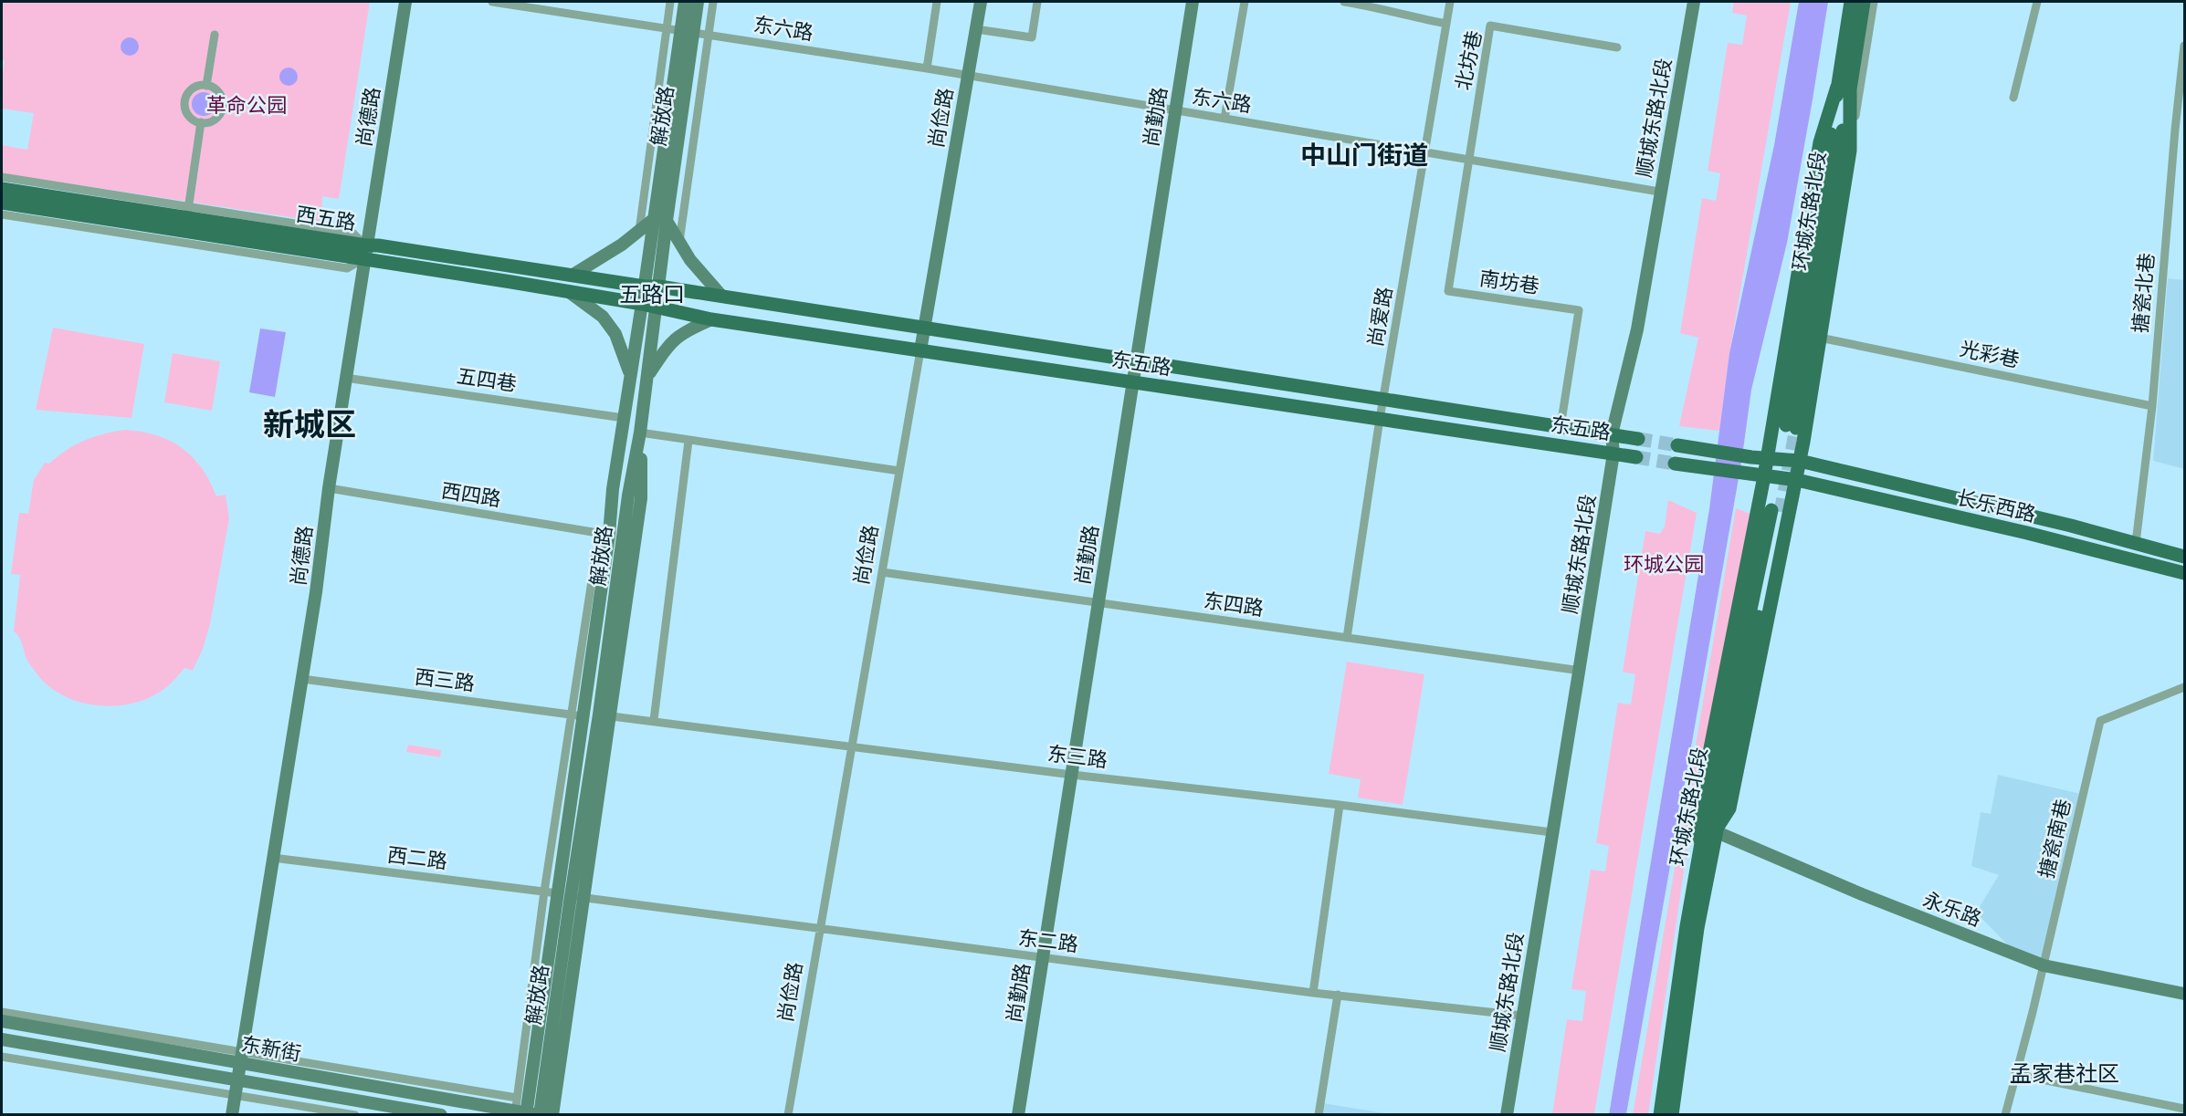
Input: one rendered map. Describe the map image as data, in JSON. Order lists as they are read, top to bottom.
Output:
{
  "streets": {
    "main road": [
      "环城东路北段",
      "西五路",
      "东五路",
      "长乐西路"
    ],
    "street": [
      "东六路",
      "北坊巷",
      "解放路",
      "尚德路",
      "尚勤路",
      "尚俭路",
      "顺城东路北段",
      "南坊巷",
      "搪瓷北巷",
      "尚爱路",
      "光彩巷",
      "五四巷",
      "西四路",
      "东四路",
      "西三路",
      "东三路",
      "搪瓷南巷",
      "西二路",
      "永乐路",
      "东二路",
      "东新街"
    ]
  },
  "crossings": [
    ["东六路", "北坊巷"],
    ["东六路", "解放路"],
    ["东六路", "尚勤路"],
    ["东六路", "尚俭路"],
    ["东六路", "顺城东路北段"],
    ["东六路", "南坊巷"],
    ["东六路", "尚爱路"],
    ["北坊巷", "南坊巷"],
    ["解放路", "西五路"],
    ["解放路", "东五路"],
    ["解放路", "五四巷"],
    ["解放路", "西四路"],
    ["解放路", "西三路"],
    ["解放路", "东三路"],
    ["解放路", "西二路"],
    ["解放路", "东二路"],
    ["解放路", "东新街"],
    ["尚德路", "西五路"],
    ["尚德路", "五四巷"],
    ["尚德路", "西四路"],
    ["尚德路", "西三路"],
    ["尚德路", "西二路"],
    ["尚德路", "东新街"],
    ["尚勤路", "东五路"],
    ["尚勤路", "东四路"],
    ["尚勤路", "东三路"],
    ["尚勤路", "东二路"],
    ["尚俭路", "东五路"],
    ["尚俭路", "东四路"],
    ["尚俭路", "东三路"],
    ["尚俭路", "东二路"],
    ["顺城东路北段", "东五路"],
    ["顺城东路北段", "东四路"],
    ["顺城东路北段", "东三路"],
    ["顺城东路北段", "东二路"],
    ["环城东路北段", "永乐路"],
    ["西五路", "东五路"],
    ["南坊巷", "东五路"],
    ["搪瓷北巷", "光彩巷"],
    ["搪瓷北巷", "长乐西路"],
    ["尚爱路", "东五路"],
    ["尚爱路", "东四路"],
    ["搪瓷南巷", "永乐路"]
  ],
  "districts": [
    "中山门街道",
    "五路口",
    "新城区",
    "孟家巷社区"
  ],
  "parks": ["革命公园", "环城公园"]
}
